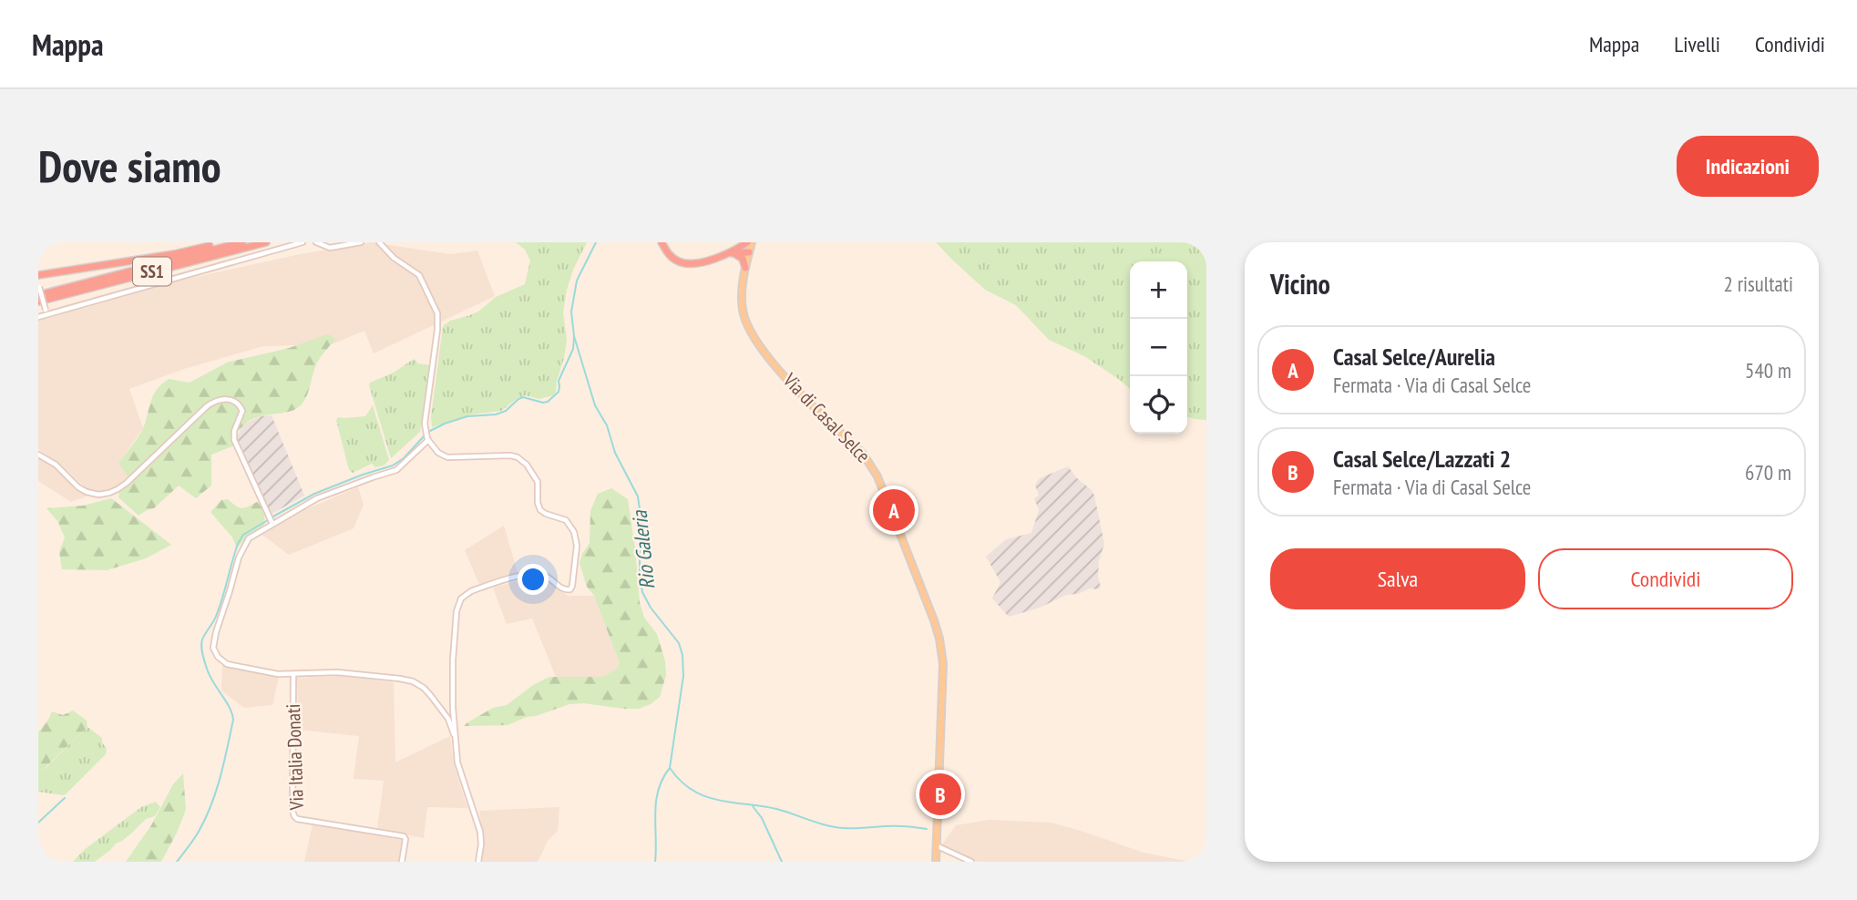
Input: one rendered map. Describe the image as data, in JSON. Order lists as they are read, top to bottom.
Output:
{
  "streets": {
    "highway": ["SS1"],
    "main road": ["Via di Casal Selce"],
    "street": ["Via Italia Donati"]
  },
  "water": ["Rio Galeria"],
  "page": {
    "header": "Mappa",
    "nav": ["Mappa", "Livelli", "Condividi"],
    "buttons": [
      "Indicazioni",
      ["Salva", "Condividi"]
    ],
    "title": "Dove siamo",
    "heading": ["Vicino", "2 risultati"],
    "map_buttons": ["+", "−"],
    "list": [
      {
        "mark": "A",
        "name": "Casal Selce/Aurelia",
        "note": "Fermata · Via di Casal Selce",
        "value": "540 m"
      },
      {
        "mark": "B",
        "name": "Casal Selce/Lazzati 2",
        "note": "Fermata · Via di Casal Selce",
        "value": "670 m"
      }
    ],
    "pins": ["A", "B"]
  }
}
